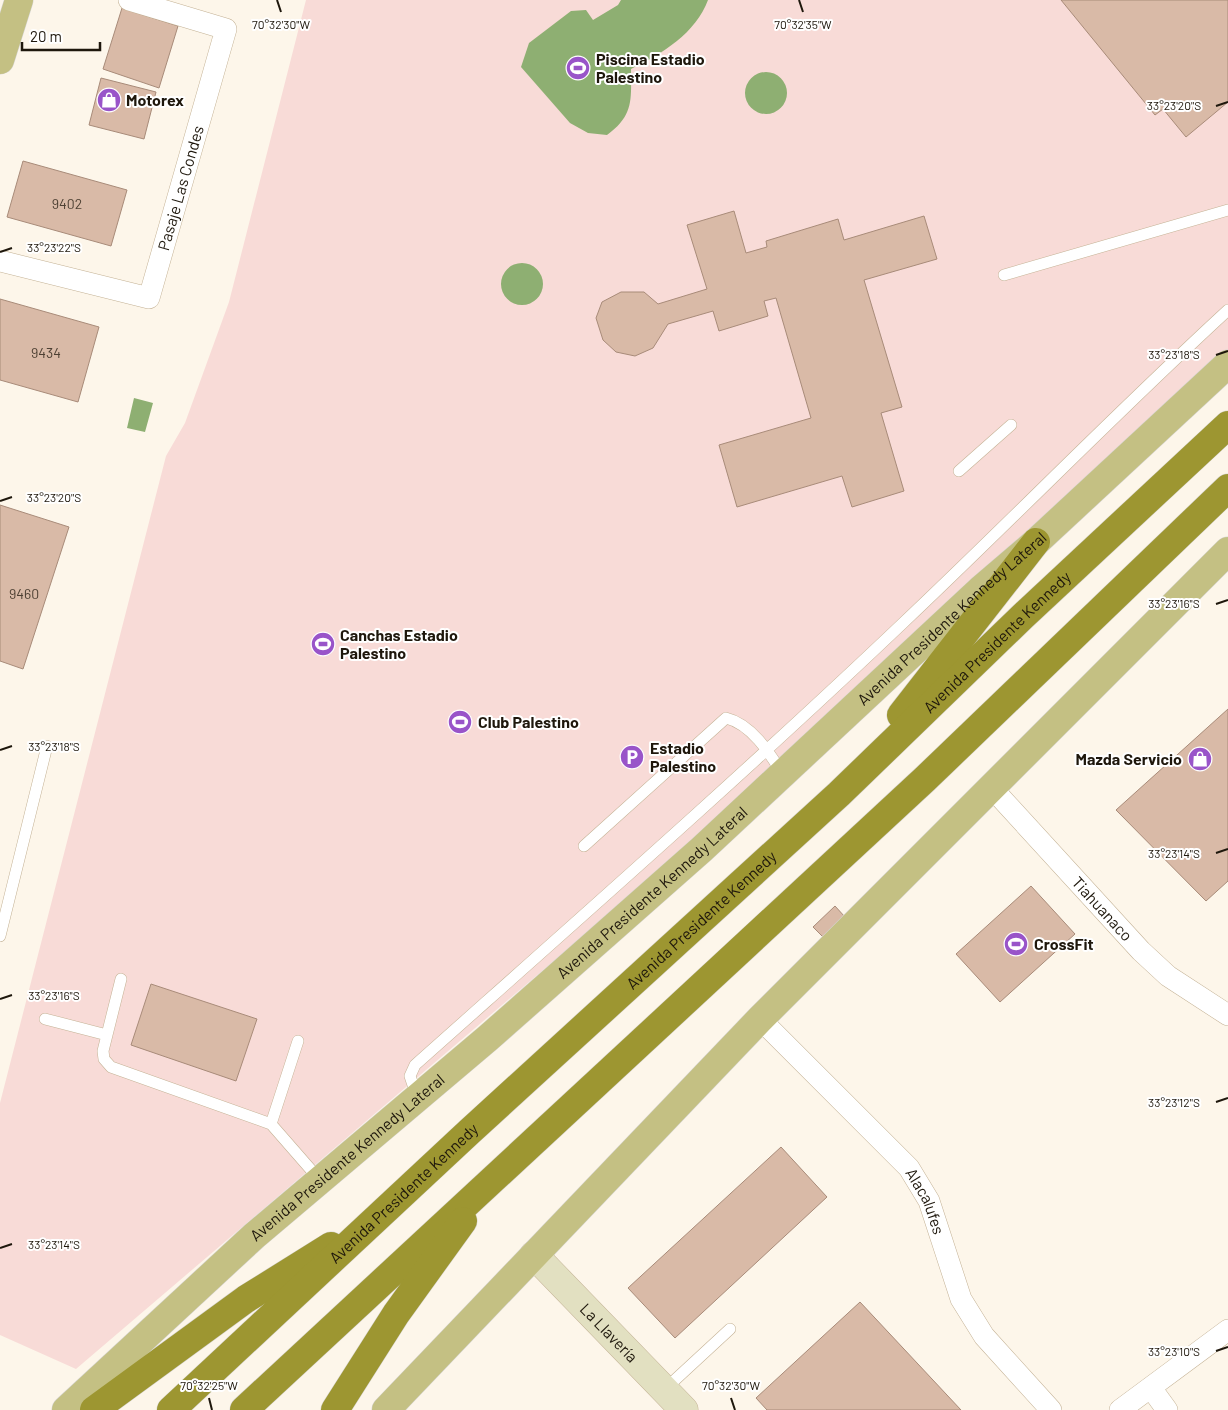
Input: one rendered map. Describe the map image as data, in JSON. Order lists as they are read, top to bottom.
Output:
{
  "streets": {
    "highway": ["Avenida Presidente Kennedy"],
    "main road": ["Avenida Presidente Kennedy Lateral"],
    "street": [
      "Pasaje Las Condes",
      "Tiahuanaco",
      "Alacalufes",
      "La Llavería"
    ]
  },
  "places": {
    "sports": [
      "Piscina Estadio Palestino",
      "Canchas Estadio Palestino",
      "Club Palestino",
      "CrossFit"
    ],
    "shop": ["Motorex", "Mazda Servicio"],
    "parking": ["Estadio Palestino"]
  },
  "house_numbers": ["9402", "9434", "9460"],
  "scale_bar": "20 m",
  "coordinates": [
    "70°32'30\"W",
    "70°32'35\"W",
    "33°23'20\"S",
    "33°23'22\"S",
    "33°23'18\"S",
    "33°23'16\"S",
    "33°23'14\"S",
    "33°23'12\"S",
    "33°23'10\"S",
    "70°32'25\"W"
  ]
}
